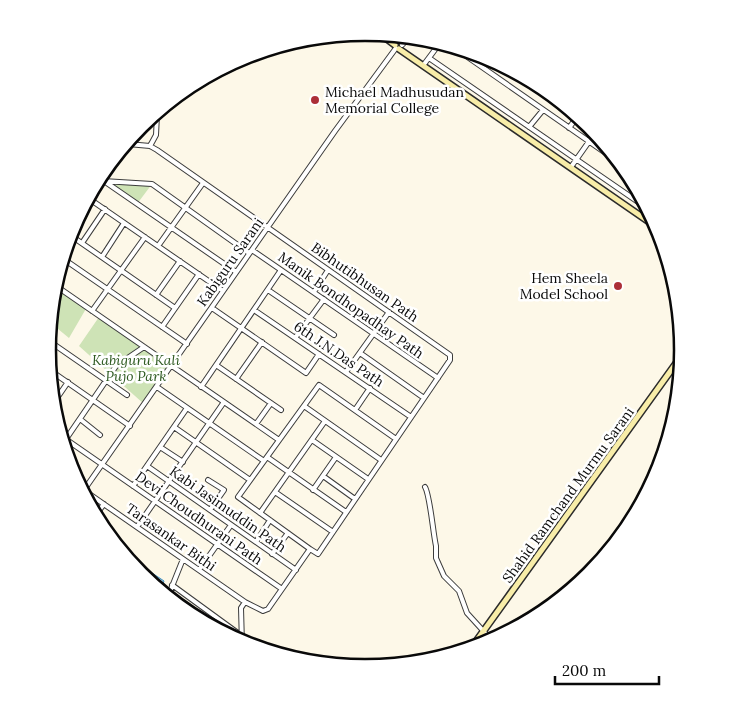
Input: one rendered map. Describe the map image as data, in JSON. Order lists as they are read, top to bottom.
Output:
{
  "streets": {
    "street": [
      "Kabiguru Sarani",
      "Bibhutibhusan Path",
      "Manik Bondhopadhay Path",
      "6th J.N.Das Path",
      "Shahid Ramchand Murmu Sarani",
      "Kabi Jasimuddin Path",
      "Devi Choudhurani Path",
      "Tarasankar Bithi"
    ]
  },
  "crossings": [
    ["Kabiguru Sarani", "Bibhutibhusan Path"],
    ["Kabiguru Sarani", "Manik Bondhopadhay Path"],
    ["Kabiguru Sarani", "Devi Choudhurani Path"],
    ["Bibhutibhusan Path", "Manik Bondhopadhay Path"],
    ["Devi Choudhurani Path", "Tarasankar Bithi"]
  ],
  "parks": ["Kabiguru Kali Pujo Park"],
  "places": ["Michael Madhusudan Memorial College", "Hem Sheela Model School"],
  "scale_bar": "200 m"
}
